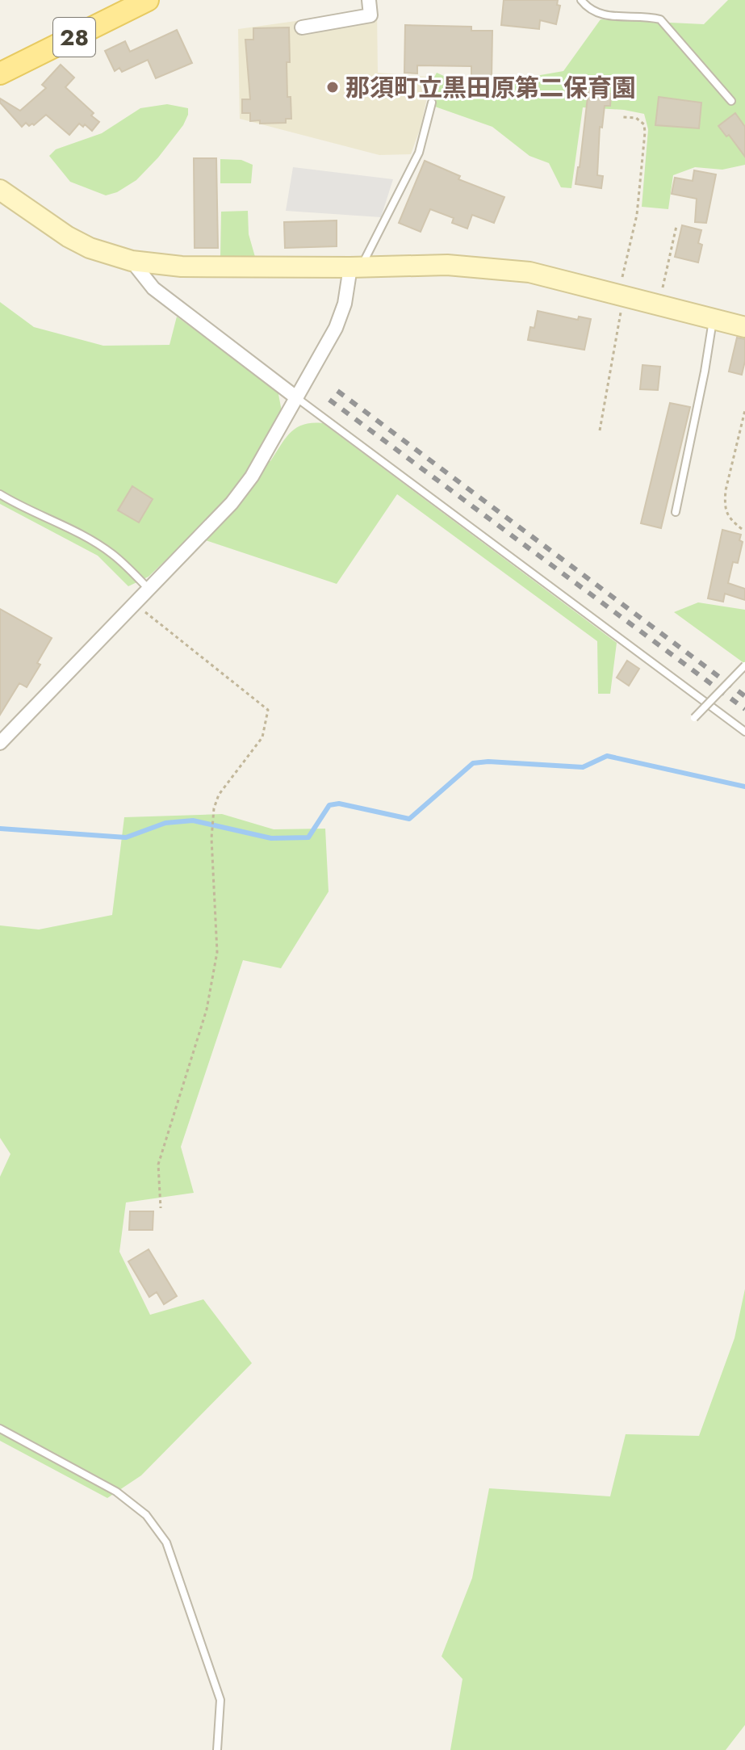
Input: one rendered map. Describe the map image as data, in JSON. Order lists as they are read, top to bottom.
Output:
{
  "streets": {
    "main road": ["28"]
  },
  "places": ["那須町立黒田原第二保育園"]
}
